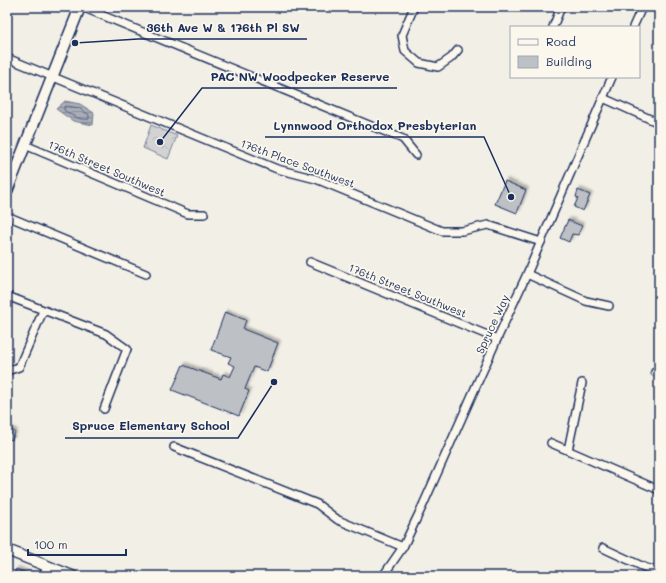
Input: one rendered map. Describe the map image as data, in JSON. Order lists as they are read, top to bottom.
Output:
{
  "streets": {
    "street": ["176th Place Southwest", "176th Street Southwest", "Spruce Way"]
  },
  "crossings": [
    ["176th Place Southwest", "Spruce Way"],
    ["176th Street Southwest", "Spruce Way"]
  ],
  "places": [
    "36th Ave W & 176th Pl SW",
    "PAC NW Woodpecker Reserve",
    "Lynnwood Orthodox Presbyterian",
    "Spruce Elementary School"
  ],
  "legend": ["Road", "Building"],
  "scale_bar": "100 m"
}
